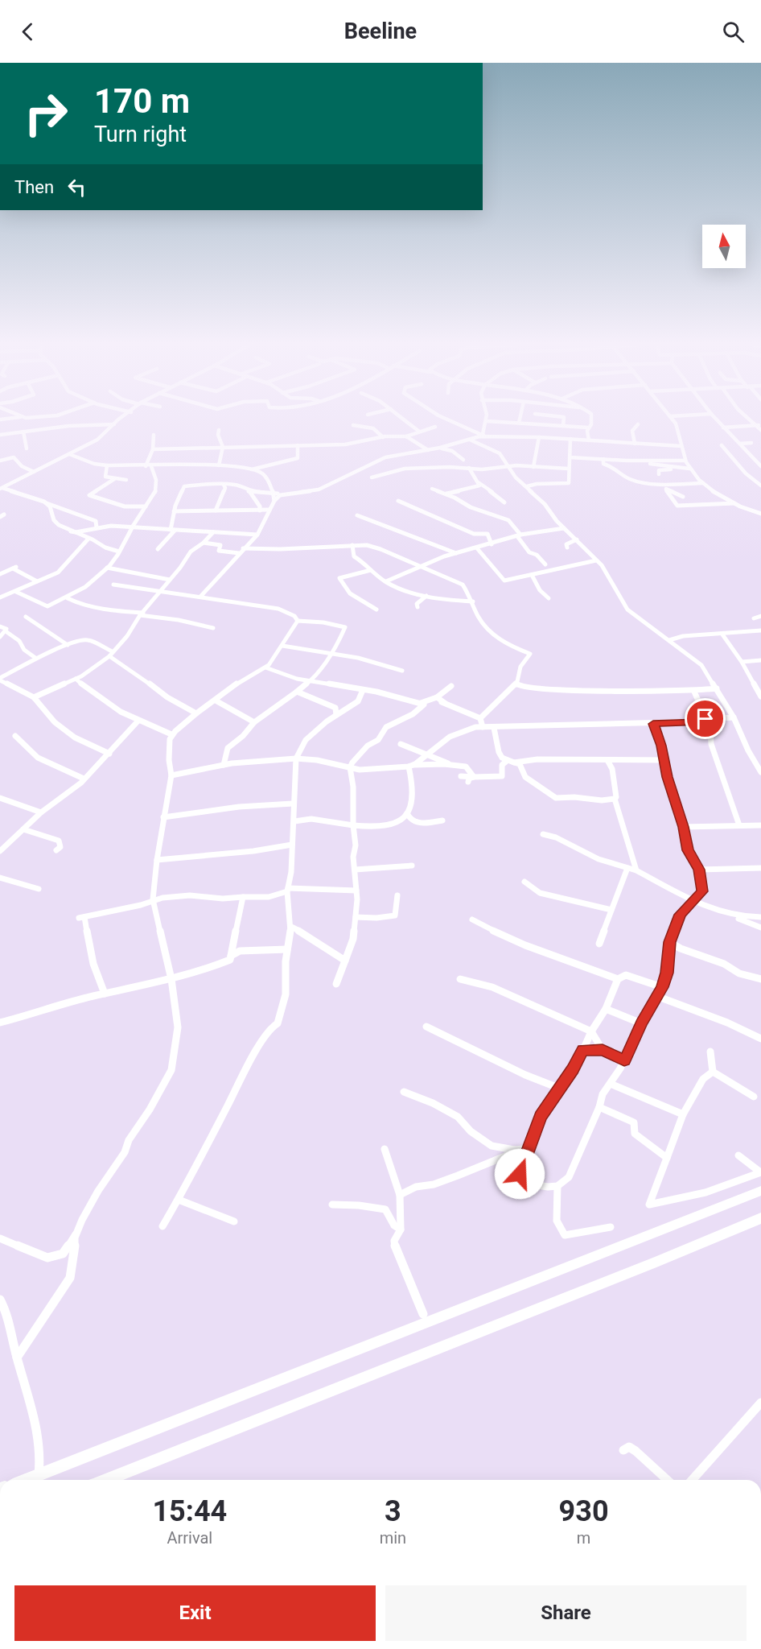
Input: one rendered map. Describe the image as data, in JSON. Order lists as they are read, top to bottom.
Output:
{
  "north": "top",
  "page": {
    "header": "Beeline",
    "turn": ["170 m", "Turn right"],
    "then": "Then",
    "eta": [
      "15:44",
      "Arrival",
      "3",
      "min",
      "930",
      "m"
    ],
    "buttons": ["Exit", "Share"]
  }
}
